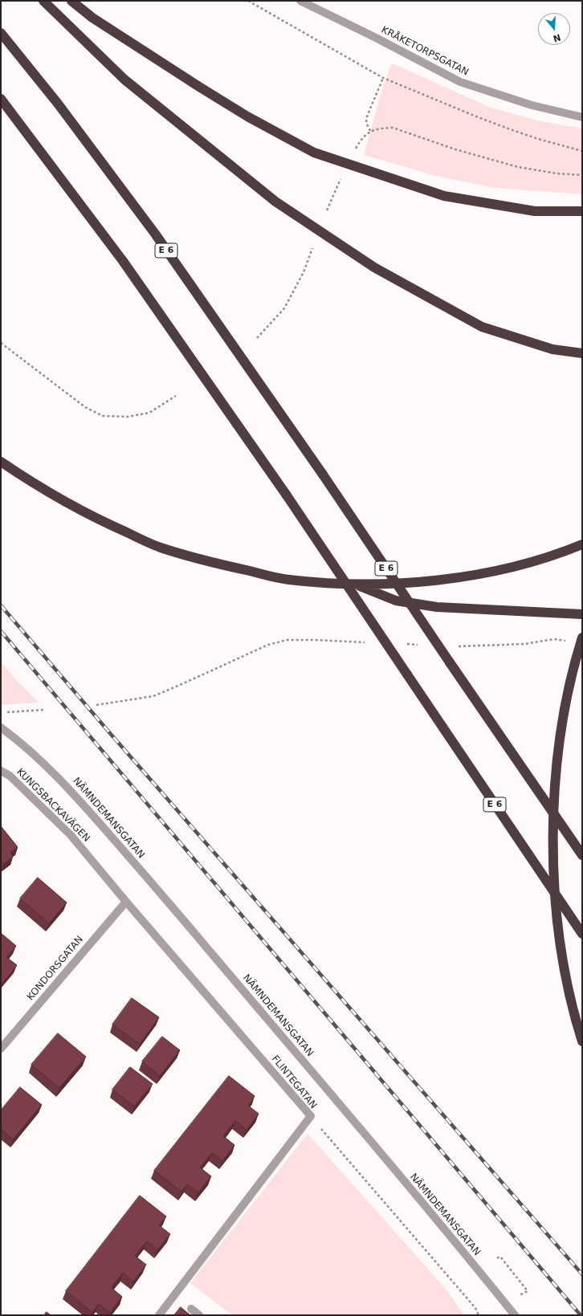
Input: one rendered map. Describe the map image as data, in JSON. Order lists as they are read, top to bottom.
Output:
{
  "streets": {
    "highway": ["E 6"],
    "street": [
      "KRÅKETORPSGATAN",
      "KUNGSBACKAVÄGEN",
      "NÄMNDEMANSGATAN",
      "KONDORSGATAN",
      "FLINTEGATAN"
    ]
  },
  "crossings": [
    ["KUNGSBACKAVÄGEN", "KONDORSGATAN"],
    ["KUNGSBACKAVÄGEN", "FLINTEGATAN"],
    ["KONDORSGATAN", "FLINTEGATAN"]
  ],
  "north": "bottom"
}
